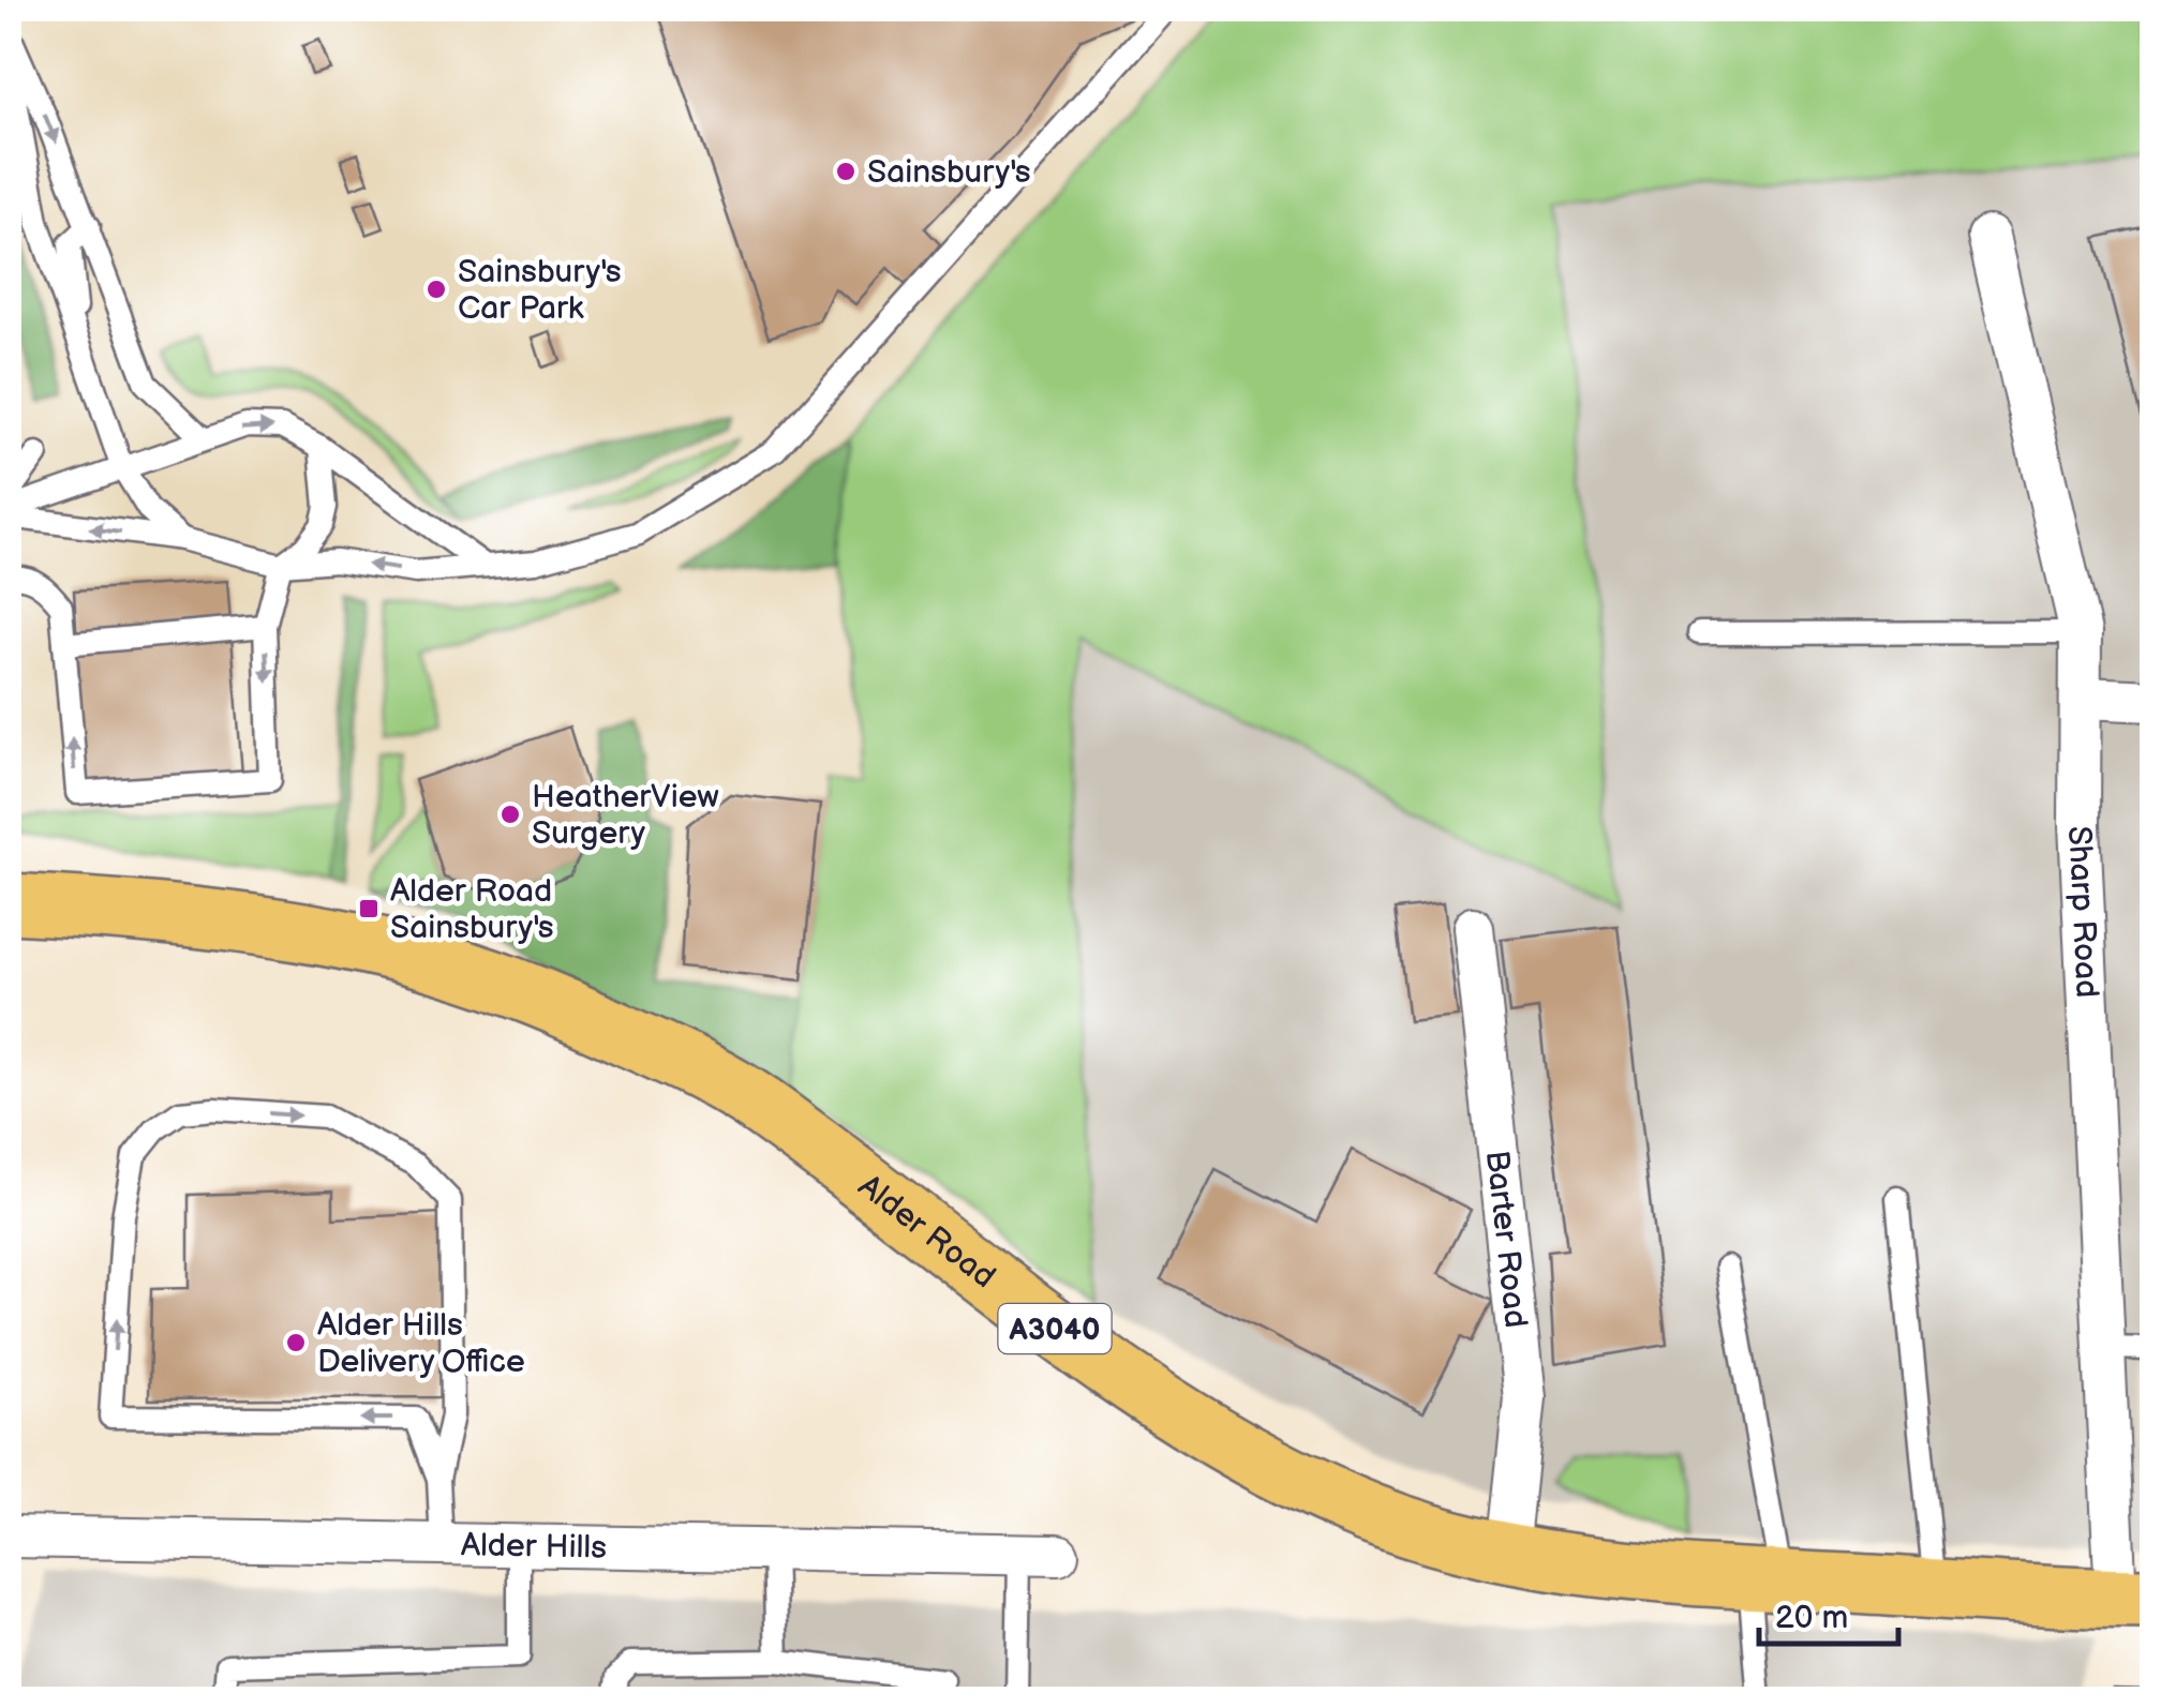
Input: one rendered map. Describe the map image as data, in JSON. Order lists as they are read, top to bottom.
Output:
{
  "streets": {
    "main road": ["Alder Road", "A3040"],
    "street": ["Sharp Road", "Barter Road", "Alder Hills"]
  },
  "crossings": [
    ["Sharp Road", "Alder Road"],
    ["Alder Road", "Barter Road"]
  ],
  "places": {
    "other": [
      "Sainsbury's",
      "Sainsbury's Car Park",
      "HeatherView Surgery",
      "Alder Hills Delivery Office"
    ],
    "transit": ["Alder Road Sainsbury's"]
  },
  "scale_bar": "20 m"
}
